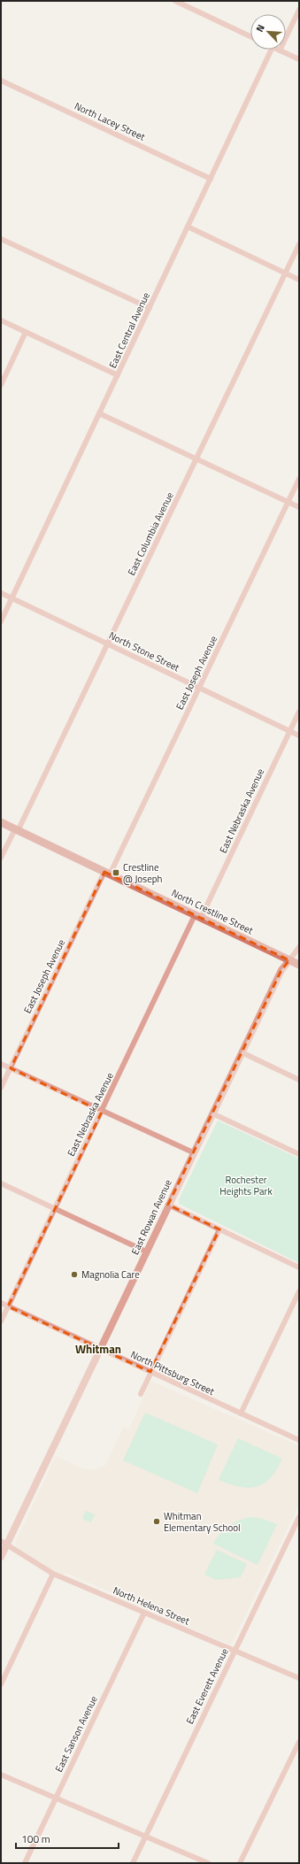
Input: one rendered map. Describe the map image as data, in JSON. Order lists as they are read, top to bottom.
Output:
{
  "streets": {
    "main road": ["North Crestline Street"],
    "street": [
      "North Lacey Street",
      "East Central Avenue",
      "East Columbia Avenue",
      "North Stone Street",
      "East Joseph Avenue",
      "East Nebraska Avenue",
      "East Rowan Avenue",
      "North Pittsburg Street",
      "North Helena Street",
      "East Everett Avenue",
      "East Sanson Avenue"
    ]
  },
  "crossings": [
    ["North Lacey Street", "East Central Avenue"],
    ["East Central Avenue", "North Stone Street"],
    ["East Columbia Avenue", "North Stone Street"],
    ["East Columbia Avenue", "North Crestline Street"],
    ["North Stone Street", "East Joseph Avenue"],
    ["North Stone Street", "East Nebraska Avenue"],
    ["East Joseph Avenue", "North Crestline Street"],
    ["East Nebraska Avenue", "North Crestline Street"],
    ["East Nebraska Avenue", "North Pittsburg Street"],
    ["North Crestline Street", "East Rowan Avenue"],
    ["East Rowan Avenue", "North Pittsburg Street"],
    ["East Rowan Avenue", "North Helena Street"],
    ["North Helena Street", "East Everett Avenue"],
    ["North Helena Street", "East Sanson Avenue"]
  ],
  "districts": ["Whitman"],
  "parks": ["Rochester Heights Park"],
  "places": {
    "transit": ["Crestline @ Joseph"],
    "other": ["Magnolia Care", "Whitman Elementary School"]
  },
  "scale_bar": "100 m",
  "north": "top left"
}
